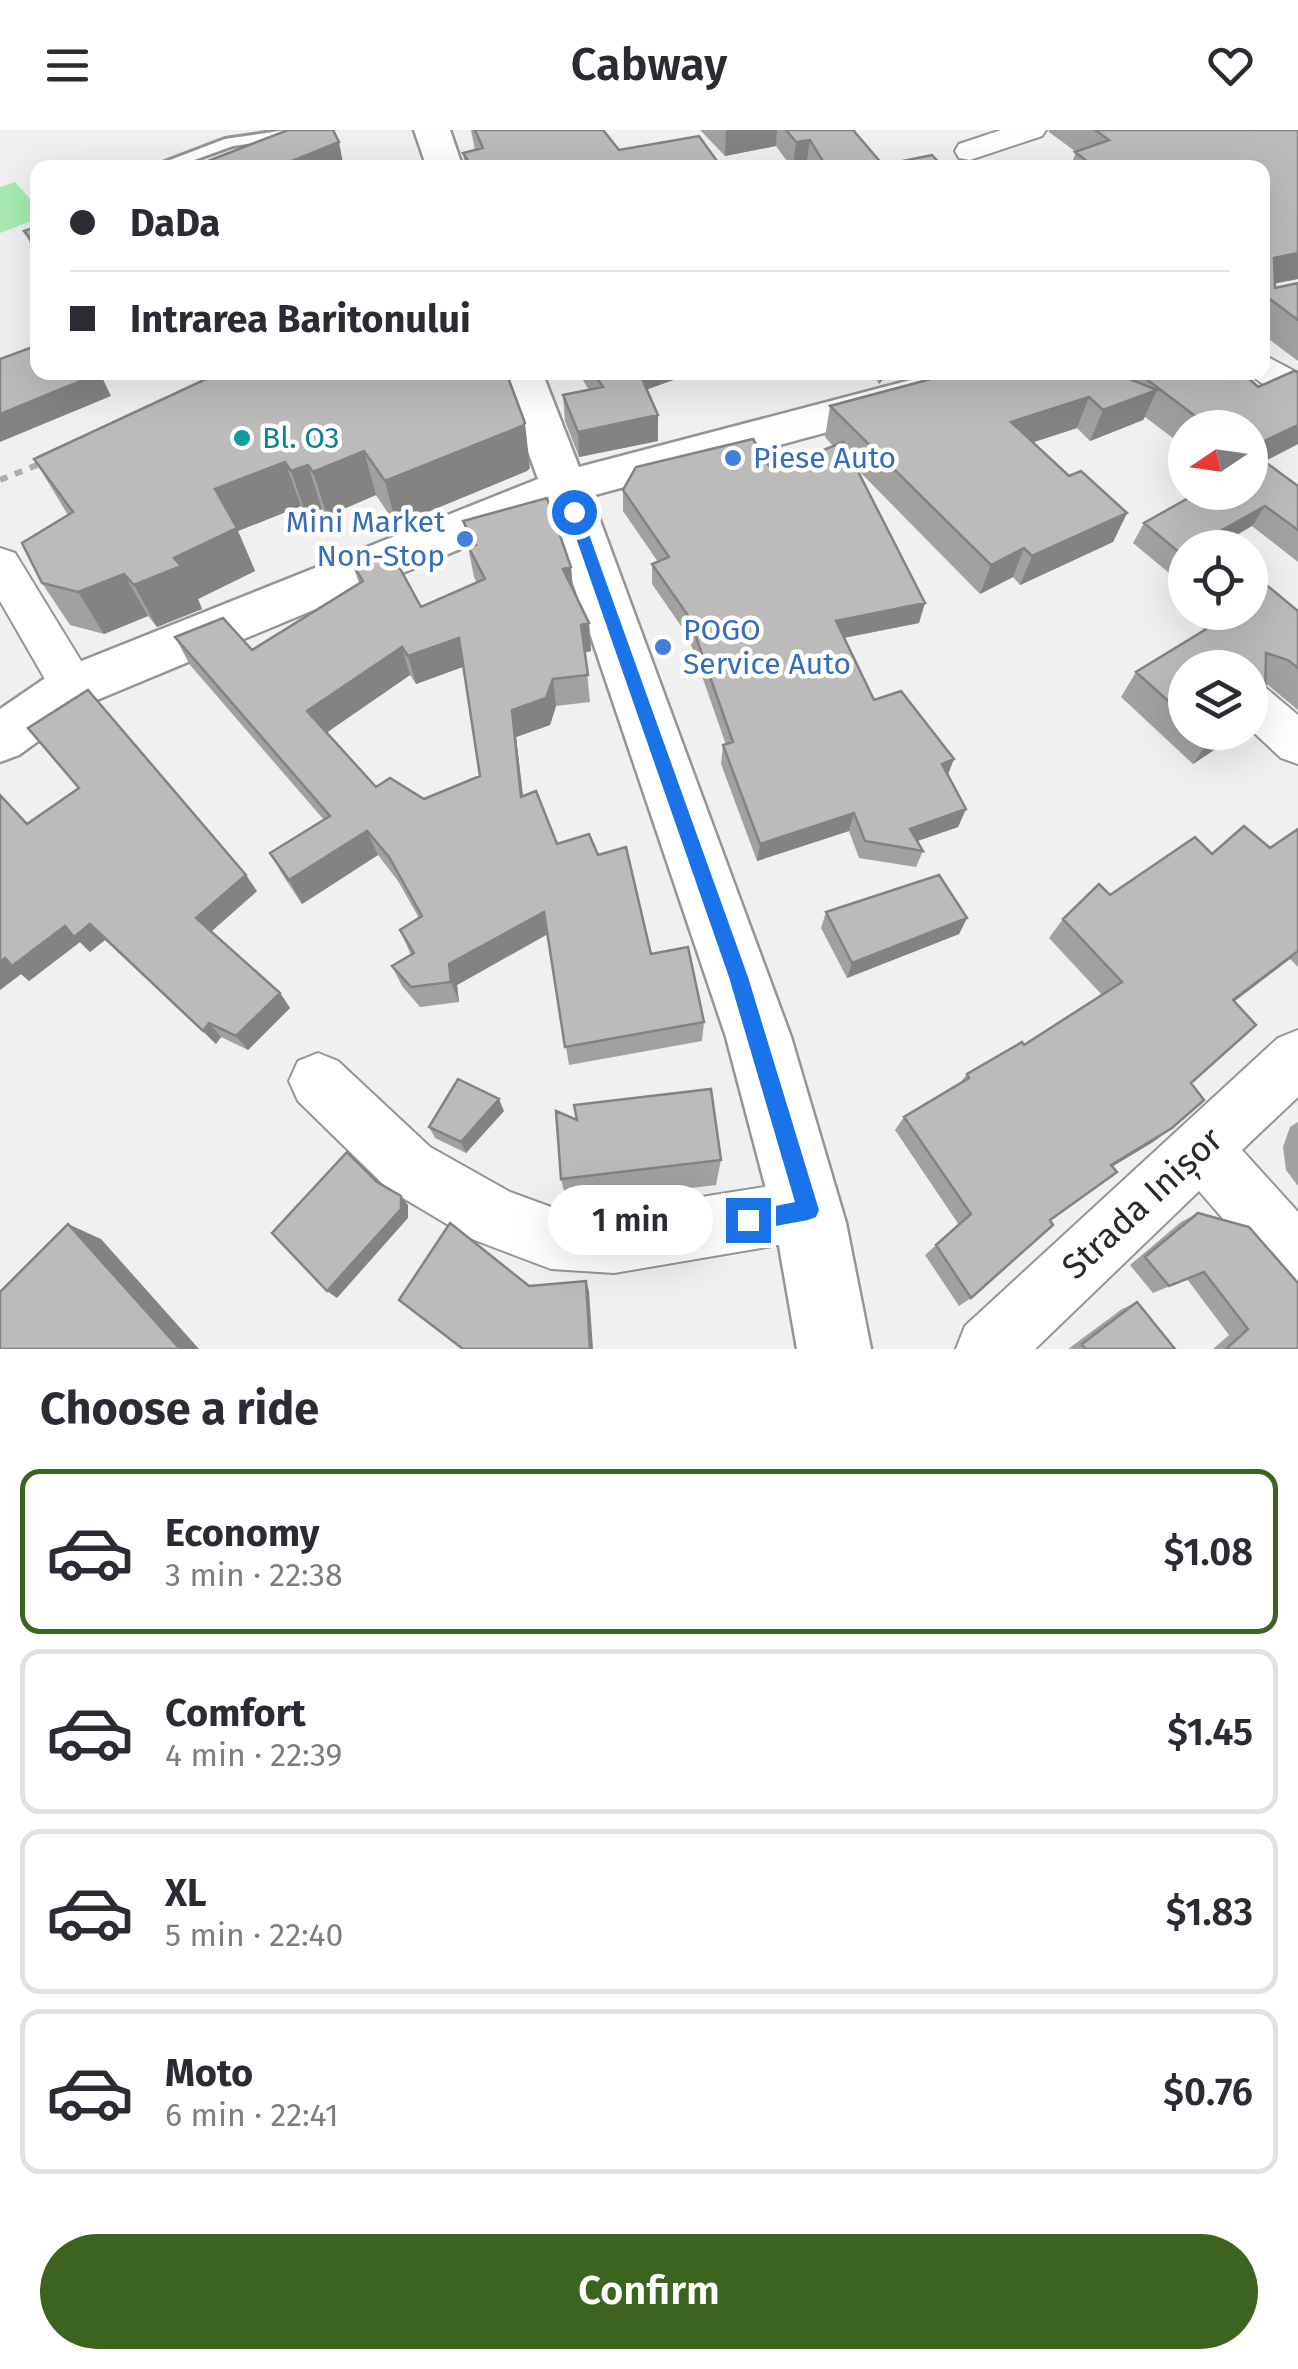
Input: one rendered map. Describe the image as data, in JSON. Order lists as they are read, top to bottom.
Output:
{
  "streets": {
    "street": ["Strada Inișor"]
  },
  "places": [
    "Bl. O3",
    "Piese Auto",
    "Mini Market Non-Stop",
    "POGO Service Auto"
  ],
  "north": "left",
  "page": {
    "header": "Cabway",
    "banner": ["DaDa", "Intrarea Baritonului"],
    "bubble": "1 min",
    "heading": "Choose a ride",
    "list": [
      {
        "name": "Economy",
        "note": "3 min · 22:38",
        "value": "$1.08"
      },
      {
        "name": "Comfort",
        "note": "4 min · 22:39",
        "value": "$1.45"
      },
      {
        "name": "XL",
        "note": "5 min · 22:40",
        "value": "$1.83"
      },
      {
        "name": "Moto",
        "note": "6 min · 22:41",
        "value": "$0.76"
      }
    ],
    "buttons": "Confirm"
  }
}
